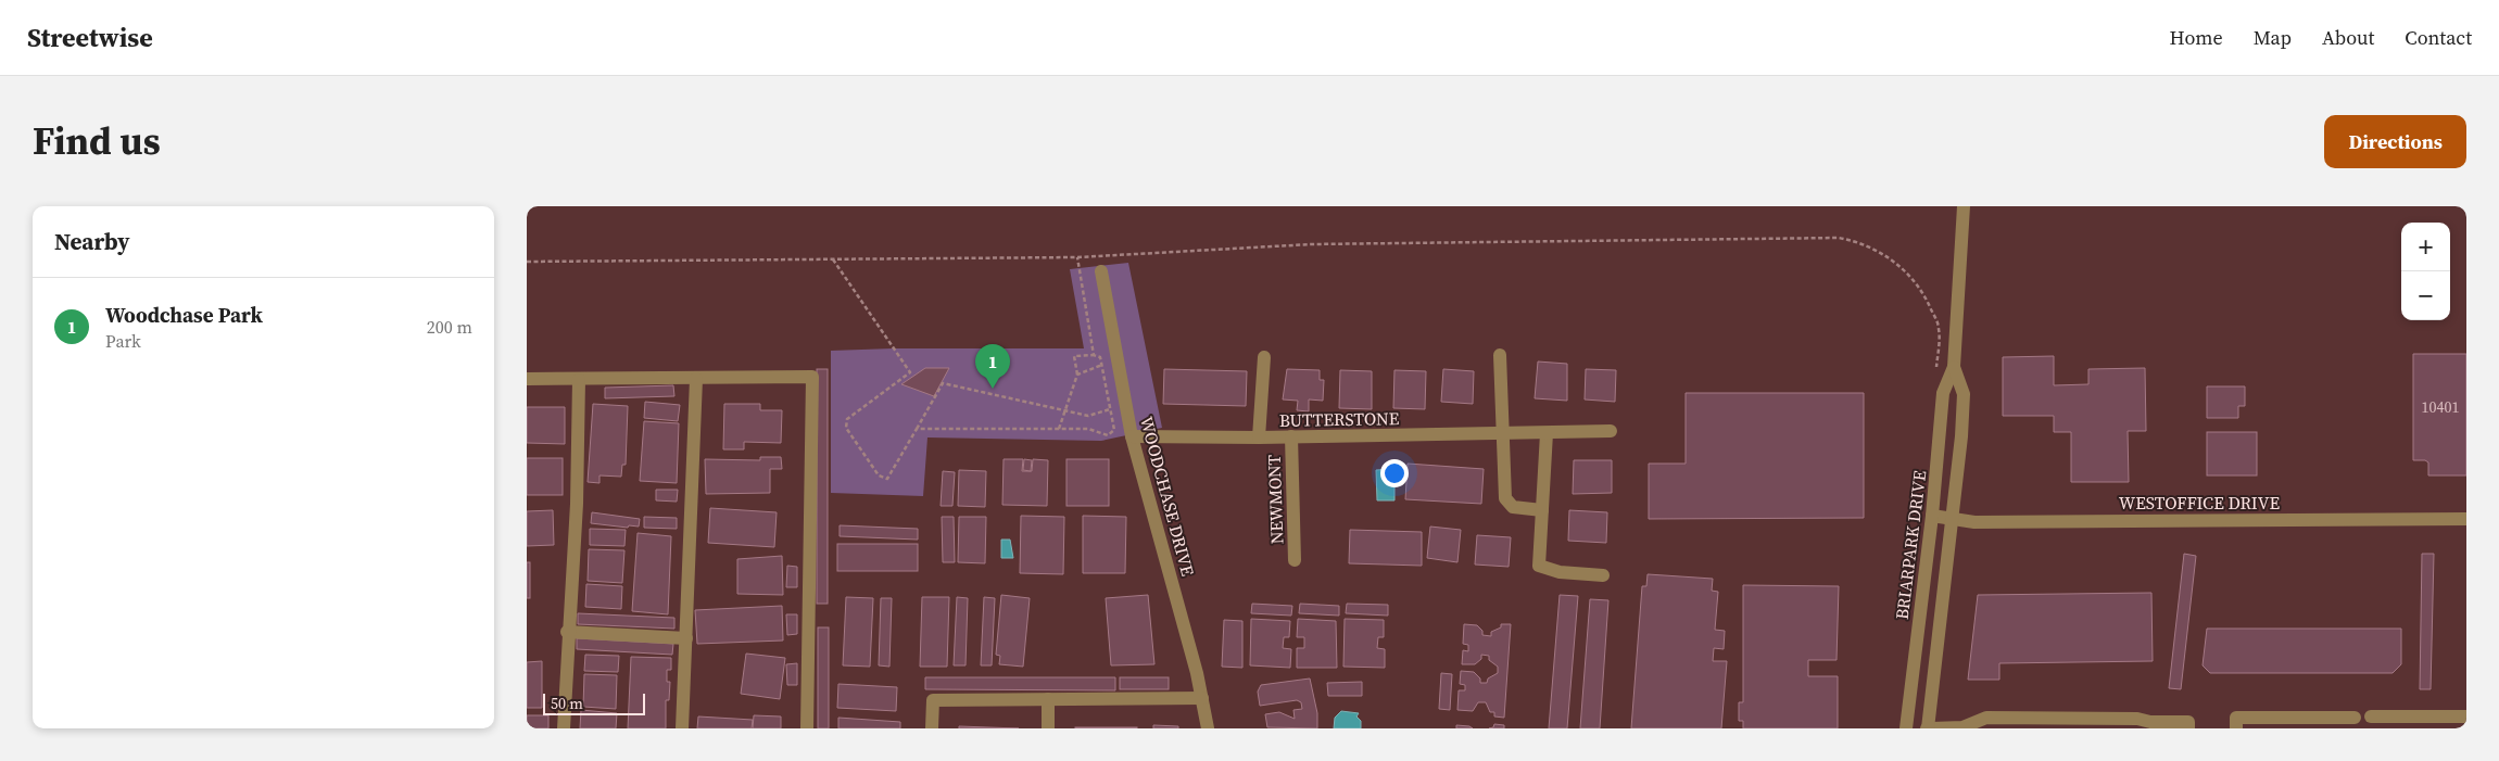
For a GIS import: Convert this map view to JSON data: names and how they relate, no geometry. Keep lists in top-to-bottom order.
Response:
{
  "streets": {
    "street": [
      "BUTTERSTONE",
      "WOODCHASE DRIVE",
      "NEWMONT",
      "WESTOFFICE DRIVE",
      "BRIARPARK DRIVE"
    ]
  },
  "crossings": [
    ["BUTTERSTONE", "WOODCHASE DRIVE"],
    ["BUTTERSTONE", "NEWMONT"],
    ["WESTOFFICE DRIVE", "BRIARPARK DRIVE"]
  ],
  "house_numbers": ["10401"],
  "scale_bar": "50 m",
  "page": {
    "header": "Streetwise",
    "nav": [
      "Home",
      "Map",
      "About",
      "Contact"
    ],
    "title": "Find us",
    "buttons": "Directions",
    "heading": "Nearby",
    "map_buttons": ["+", "−"],
    "list": [
      {
        "mark": "1",
        "name": "Woodchase Park",
        "note": "Park",
        "value": "200 m"
      }
    ],
    "pins": "1",
    "scale": "50 m"
  }
}
